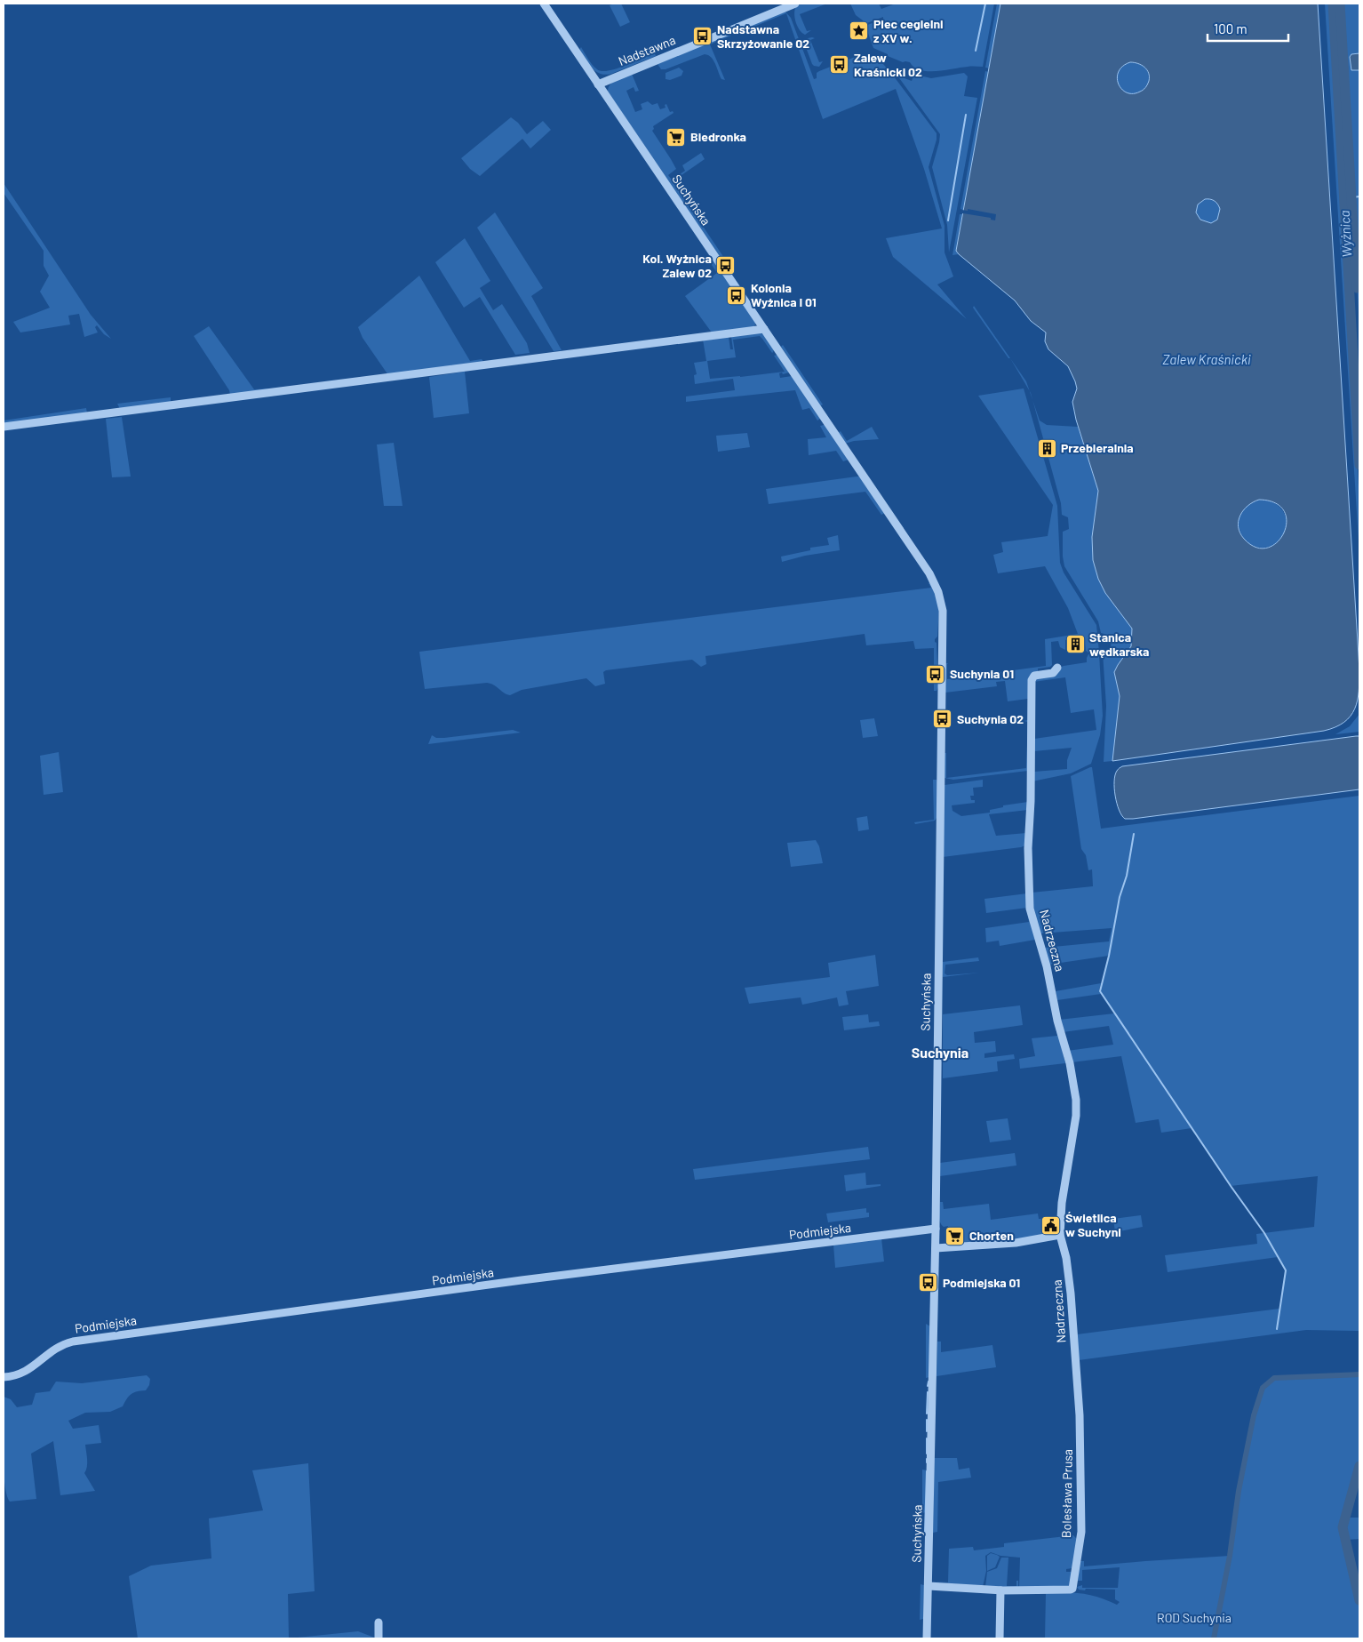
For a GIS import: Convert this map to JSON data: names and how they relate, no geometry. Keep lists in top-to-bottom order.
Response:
{
  "streets": {
    "street": [
      "Nadstawna",
      "Suchyńska",
      "Nadrzeczna",
      "Podmiejska",
      "Bolesława Prusa"
    ]
  },
  "crossings": [
    ["Nadstawna", "Suchyńska"],
    ["Suchyńska", "Podmiejska"],
    ["Suchyńska", "Bolesława Prusa"],
    ["Nadrzeczna", "Bolesława Prusa"]
  ],
  "districts": ["Suchynia"],
  "water": ["Wyżnica", "Zalew Kraśnicki"],
  "parks": ["ROD Suchynia"],
  "places": {
    "place": ["Piec cegielni z XV w."],
    "bus stop": [
      "Nadstawna Skrzyżowanie 02",
      "Zalew Kraśnicki 02",
      "Kol. Wyżnica Zalew 02",
      "Kolonia Wyżnica I 01",
      "Suchynia 01",
      "Suchynia 02",
      "Podmiejska 01"
    ],
    "supermarket": ["Biedronka", "Chorten"],
    "building": ["Przebieralnia", "Stanica wędkarska"],
    "public building": ["Świetlica w Suchyni"]
  },
  "scale_bar": "100 m"
}
